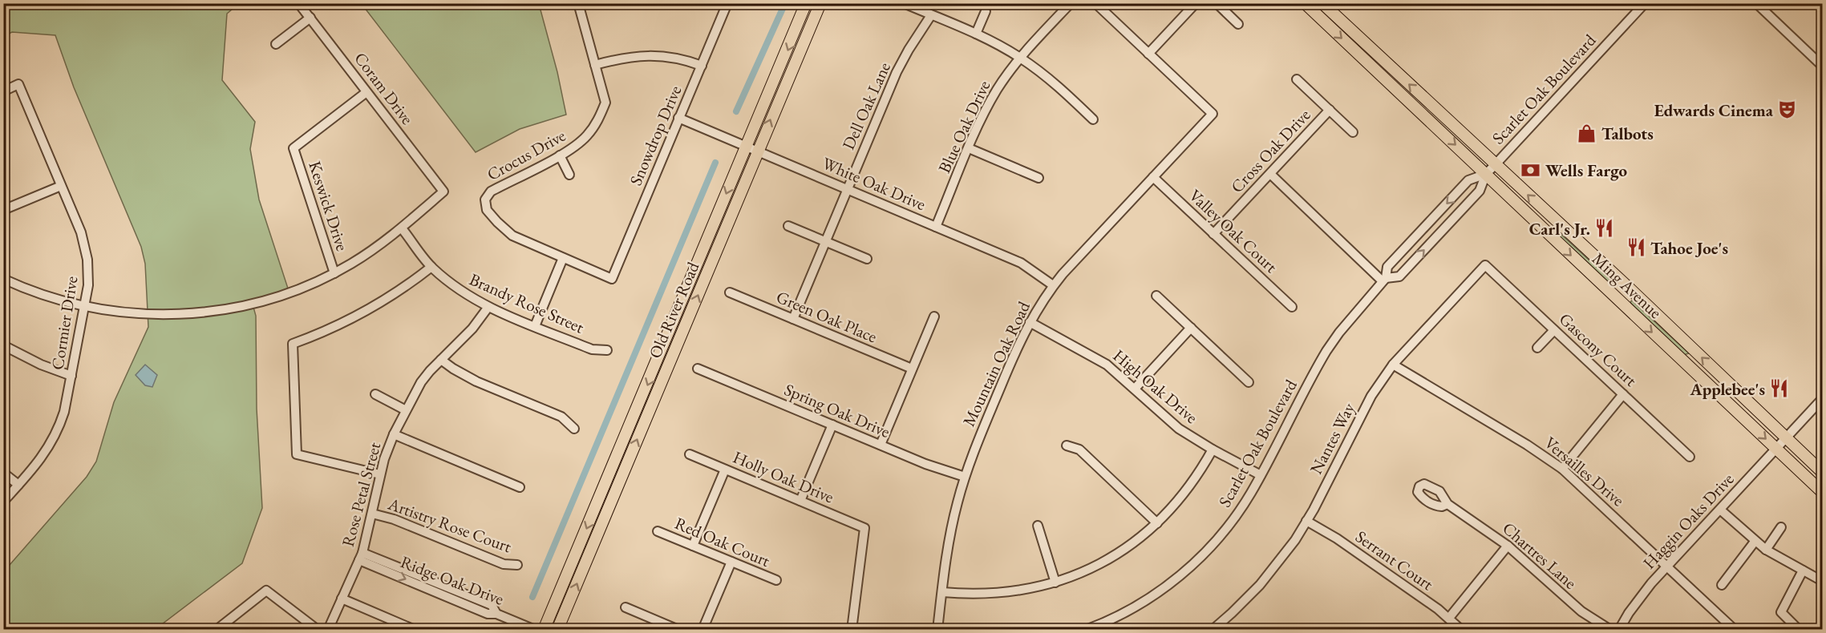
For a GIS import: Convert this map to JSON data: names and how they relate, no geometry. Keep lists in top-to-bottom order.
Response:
{
  "streets": {
    "main road": ["Ming Avenue", "Old River Road"],
    "street": [
      "Coram Drive",
      "Scarlet Oak Boulevard",
      "Dell Oak Lane",
      "Blue Oak Drive",
      "Snowdrop Drive",
      "Cross Oak Drive",
      "Crocus Drive",
      "White Oak Drive",
      "Keswick Drive",
      "Valley Oak Court",
      "Brandy Rose Street",
      "Green Oak Place",
      "Cormier Drive",
      "Gascony Court",
      "Mountain Oak Road",
      "High Oak Drive",
      "Spring Oak Drive",
      "Nantes Way",
      "Versailles Drive",
      "Holly Oak Drive",
      "Rose Petal Street",
      "Haggin Oaks Drive",
      "Artistry Rose Court",
      "Red Oak Court",
      "Chartres Lane",
      "Serrant Court",
      "Ridge Oak Drive"
    ]
  },
  "crossings": [
    ["Coram Drive", "Keswick Drive"],
    ["Coram Drive", "Brandy Rose Street"],
    ["Scarlet Oak Boulevard", "Ming Avenue"],
    ["Scarlet Oak Boulevard", "High Oak Drive"],
    ["Dell Oak Lane", "White Oak Drive"],
    ["Dell Oak Lane", "Green Oak Place"],
    ["Blue Oak Drive", "White Oak Drive"],
    ["Snowdrop Drive", "Crocus Drive"],
    ["Snowdrop Drive", "White Oak Drive"],
    ["Cross Oak Drive", "Valley Oak Court"],
    ["White Oak Drive", "Old River Road"],
    ["White Oak Drive", "Mountain Oak Road"],
    ["Valley Oak Court", "Mountain Oak Road"],
    ["Ming Avenue", "Haggin Oaks Drive"],
    ["Brandy Rose Street", "Rose Petal Street"],
    ["Gascony Court", "Nantes Way"],
    ["Mountain Oak Road", "High Oak Drive"],
    ["Mountain Oak Road", "Spring Oak Drive"],
    ["Nantes Way", "Versailles Drive"],
    ["Nantes Way", "Serrant Court"],
    ["Versailles Drive", "Haggin Oaks Drive"],
    ["Rose Petal Street", "Artistry Rose Court"],
    ["Rose Petal Street", "Ridge Oak Drive"]
  ],
  "places": {
    "theatre": ["Edwards Cinema"],
    "shop": ["Talbots"],
    "bank": ["Wells Fargo"],
    "restaurant": ["Carl's Jr.", "Tahoe Joe's", "Applebee's"]
  }
}
